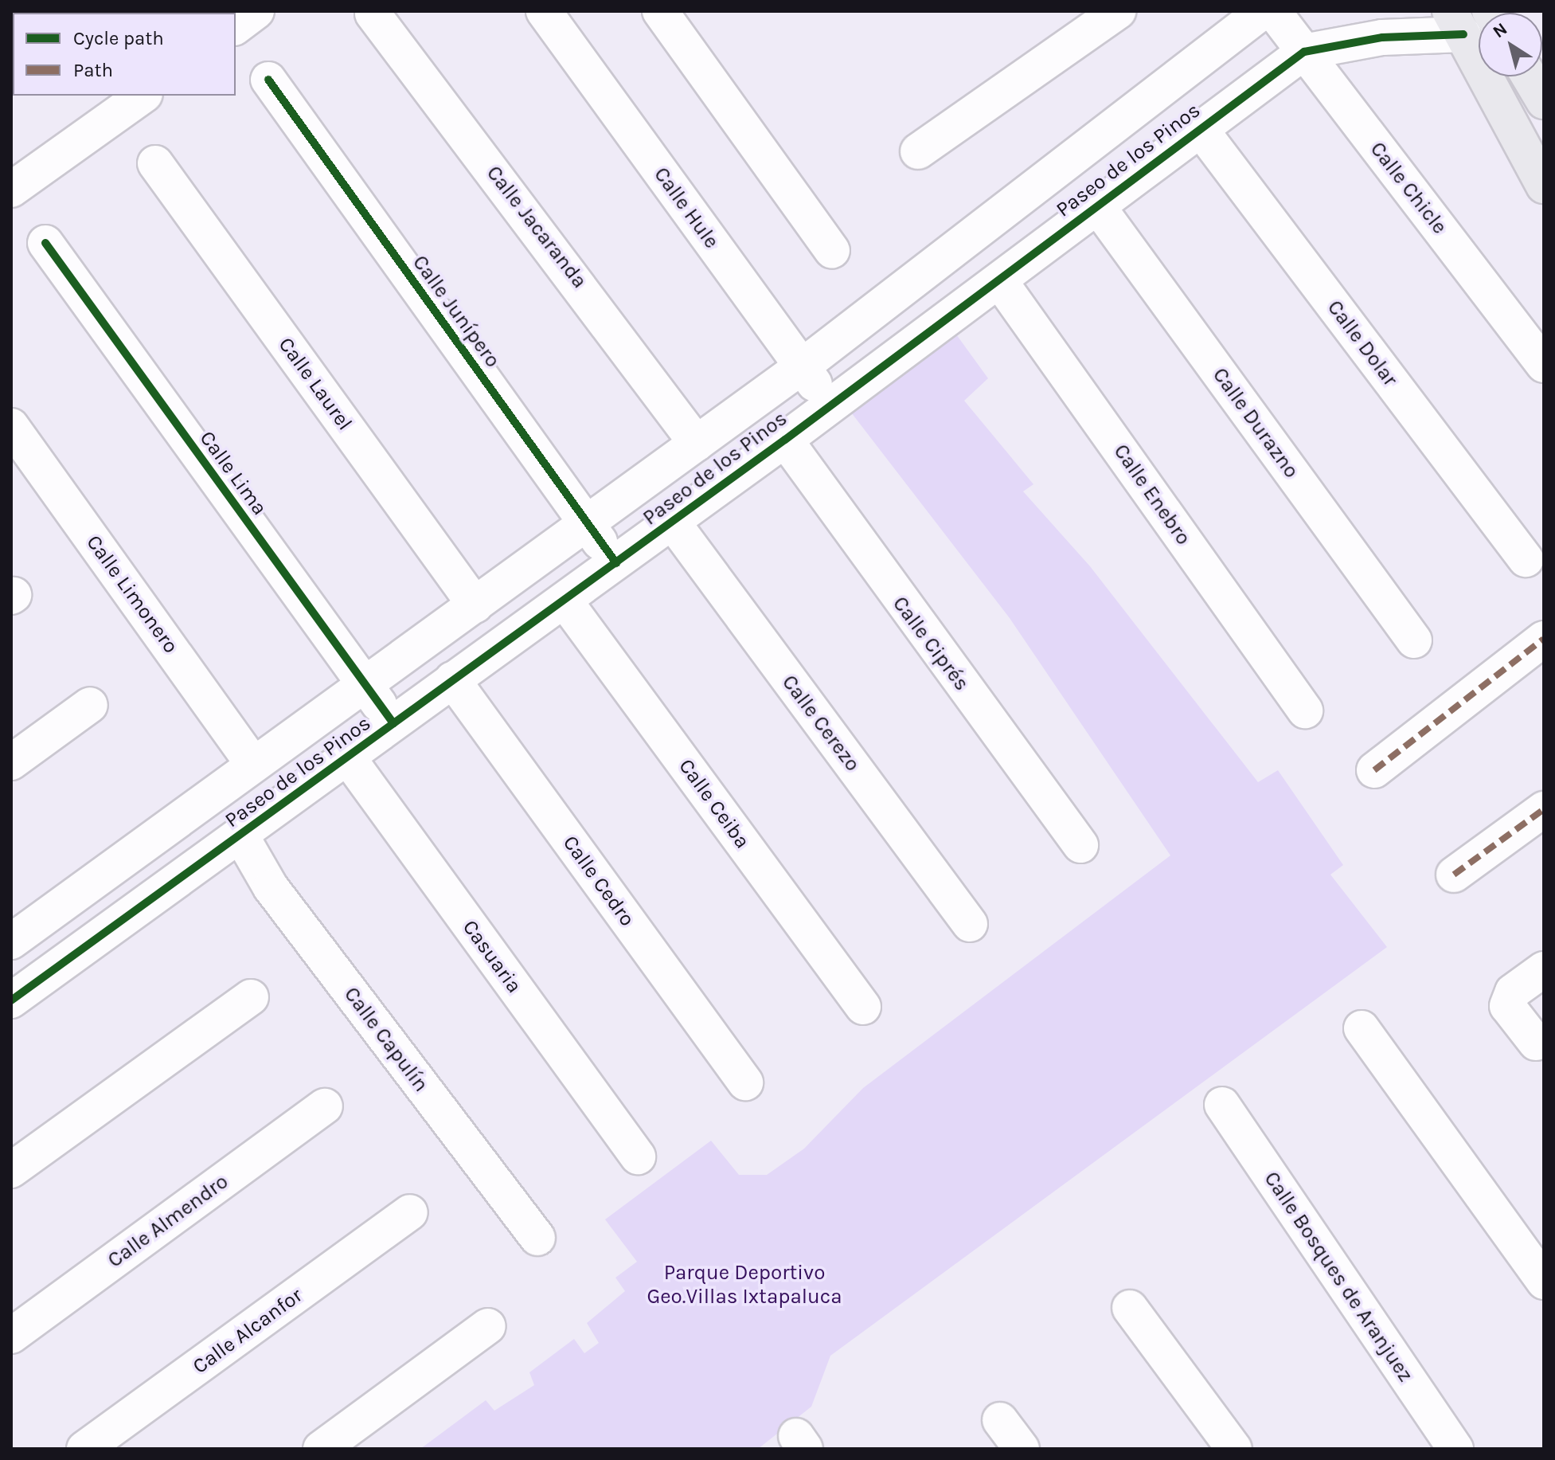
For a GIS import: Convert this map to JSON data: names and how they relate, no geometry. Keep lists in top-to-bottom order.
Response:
{
  "streets": {
    "street": [
      "Paseo de los Pinos",
      "Calle Chicle",
      "Calle Hule",
      "Calle Jacaranda",
      "Calle Junípero",
      "Calle Dolar",
      "Calle Laurel",
      "Calle Durazno",
      "Calle Lima",
      "Calle Enebro",
      "Calle Limonero",
      "Calle Ciprés",
      "Calle Cerezo",
      "Calle Ceiba",
      "Calle Cedro",
      "Casuaria",
      "Calle Capulín",
      "Calle Almendro",
      "Calle Bosques de Aranjuez",
      "Calle Alcanfor"
    ]
  },
  "crossings": [
    ["Paseo de los Pinos", "Calle Chicle"],
    ["Paseo de los Pinos", "Calle Hule"],
    ["Paseo de los Pinos", "Calle Jacaranda"],
    ["Paseo de los Pinos", "Calle Junípero"],
    ["Paseo de los Pinos", "Calle Dolar"],
    ["Paseo de los Pinos", "Calle Laurel"],
    ["Paseo de los Pinos", "Calle Durazno"],
    ["Paseo de los Pinos", "Calle Lima"],
    ["Paseo de los Pinos", "Calle Enebro"],
    ["Paseo de los Pinos", "Calle Limonero"],
    ["Paseo de los Pinos", "Calle Ciprés"],
    ["Paseo de los Pinos", "Calle Cerezo"],
    ["Paseo de los Pinos", "Calle Ceiba"],
    ["Paseo de los Pinos", "Calle Cedro"],
    ["Paseo de los Pinos", "Casuaria"],
    ["Paseo de los Pinos", "Calle Capulín"]
  ],
  "parks": ["Parque Deportivo Geo.Villas Ixtapaluca"],
  "legend": ["Cycle path", "Path"],
  "north": "top left"
}
